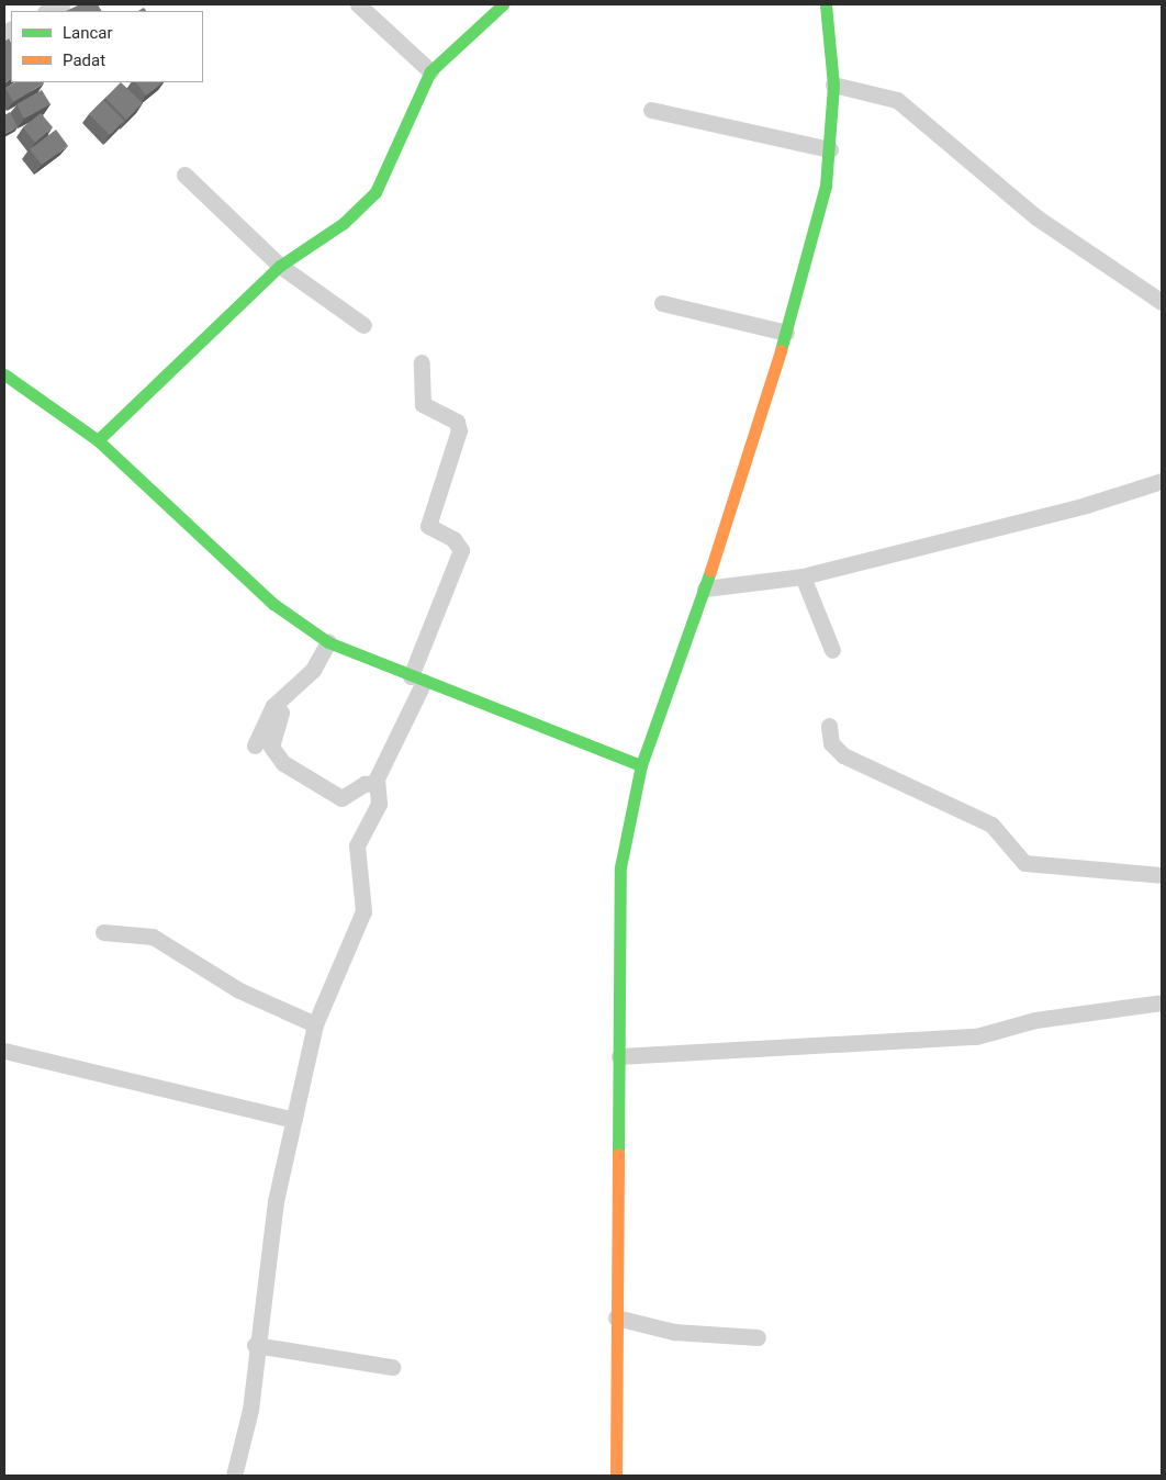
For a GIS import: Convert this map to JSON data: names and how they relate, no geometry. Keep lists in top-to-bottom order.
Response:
{
  "legend": ["Lancar", "Padat"]
}
